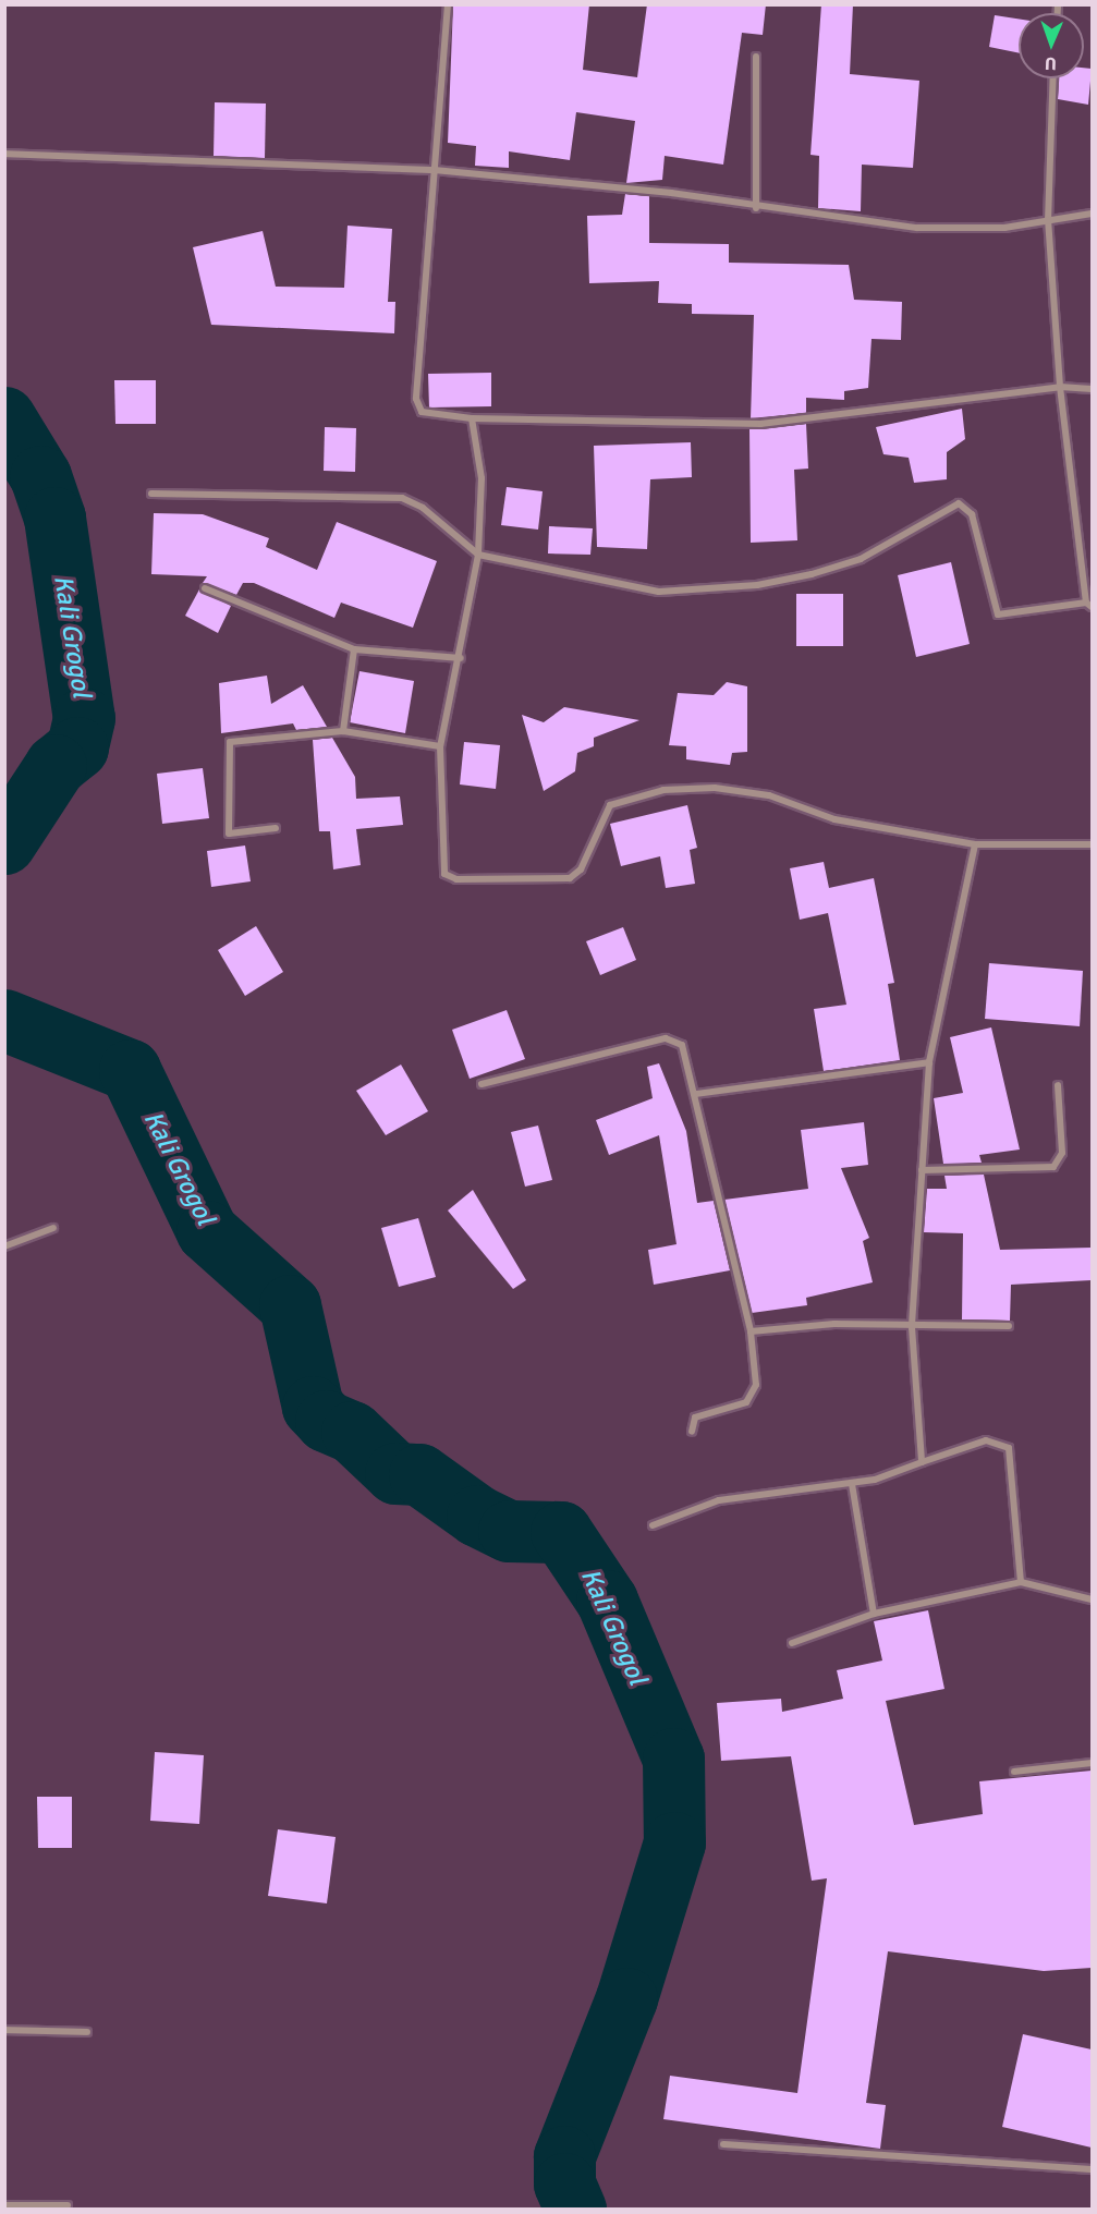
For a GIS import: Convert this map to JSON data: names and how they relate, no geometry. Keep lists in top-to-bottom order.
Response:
{
  "water": ["Kali Grogol"],
  "north": "bottom"
}
